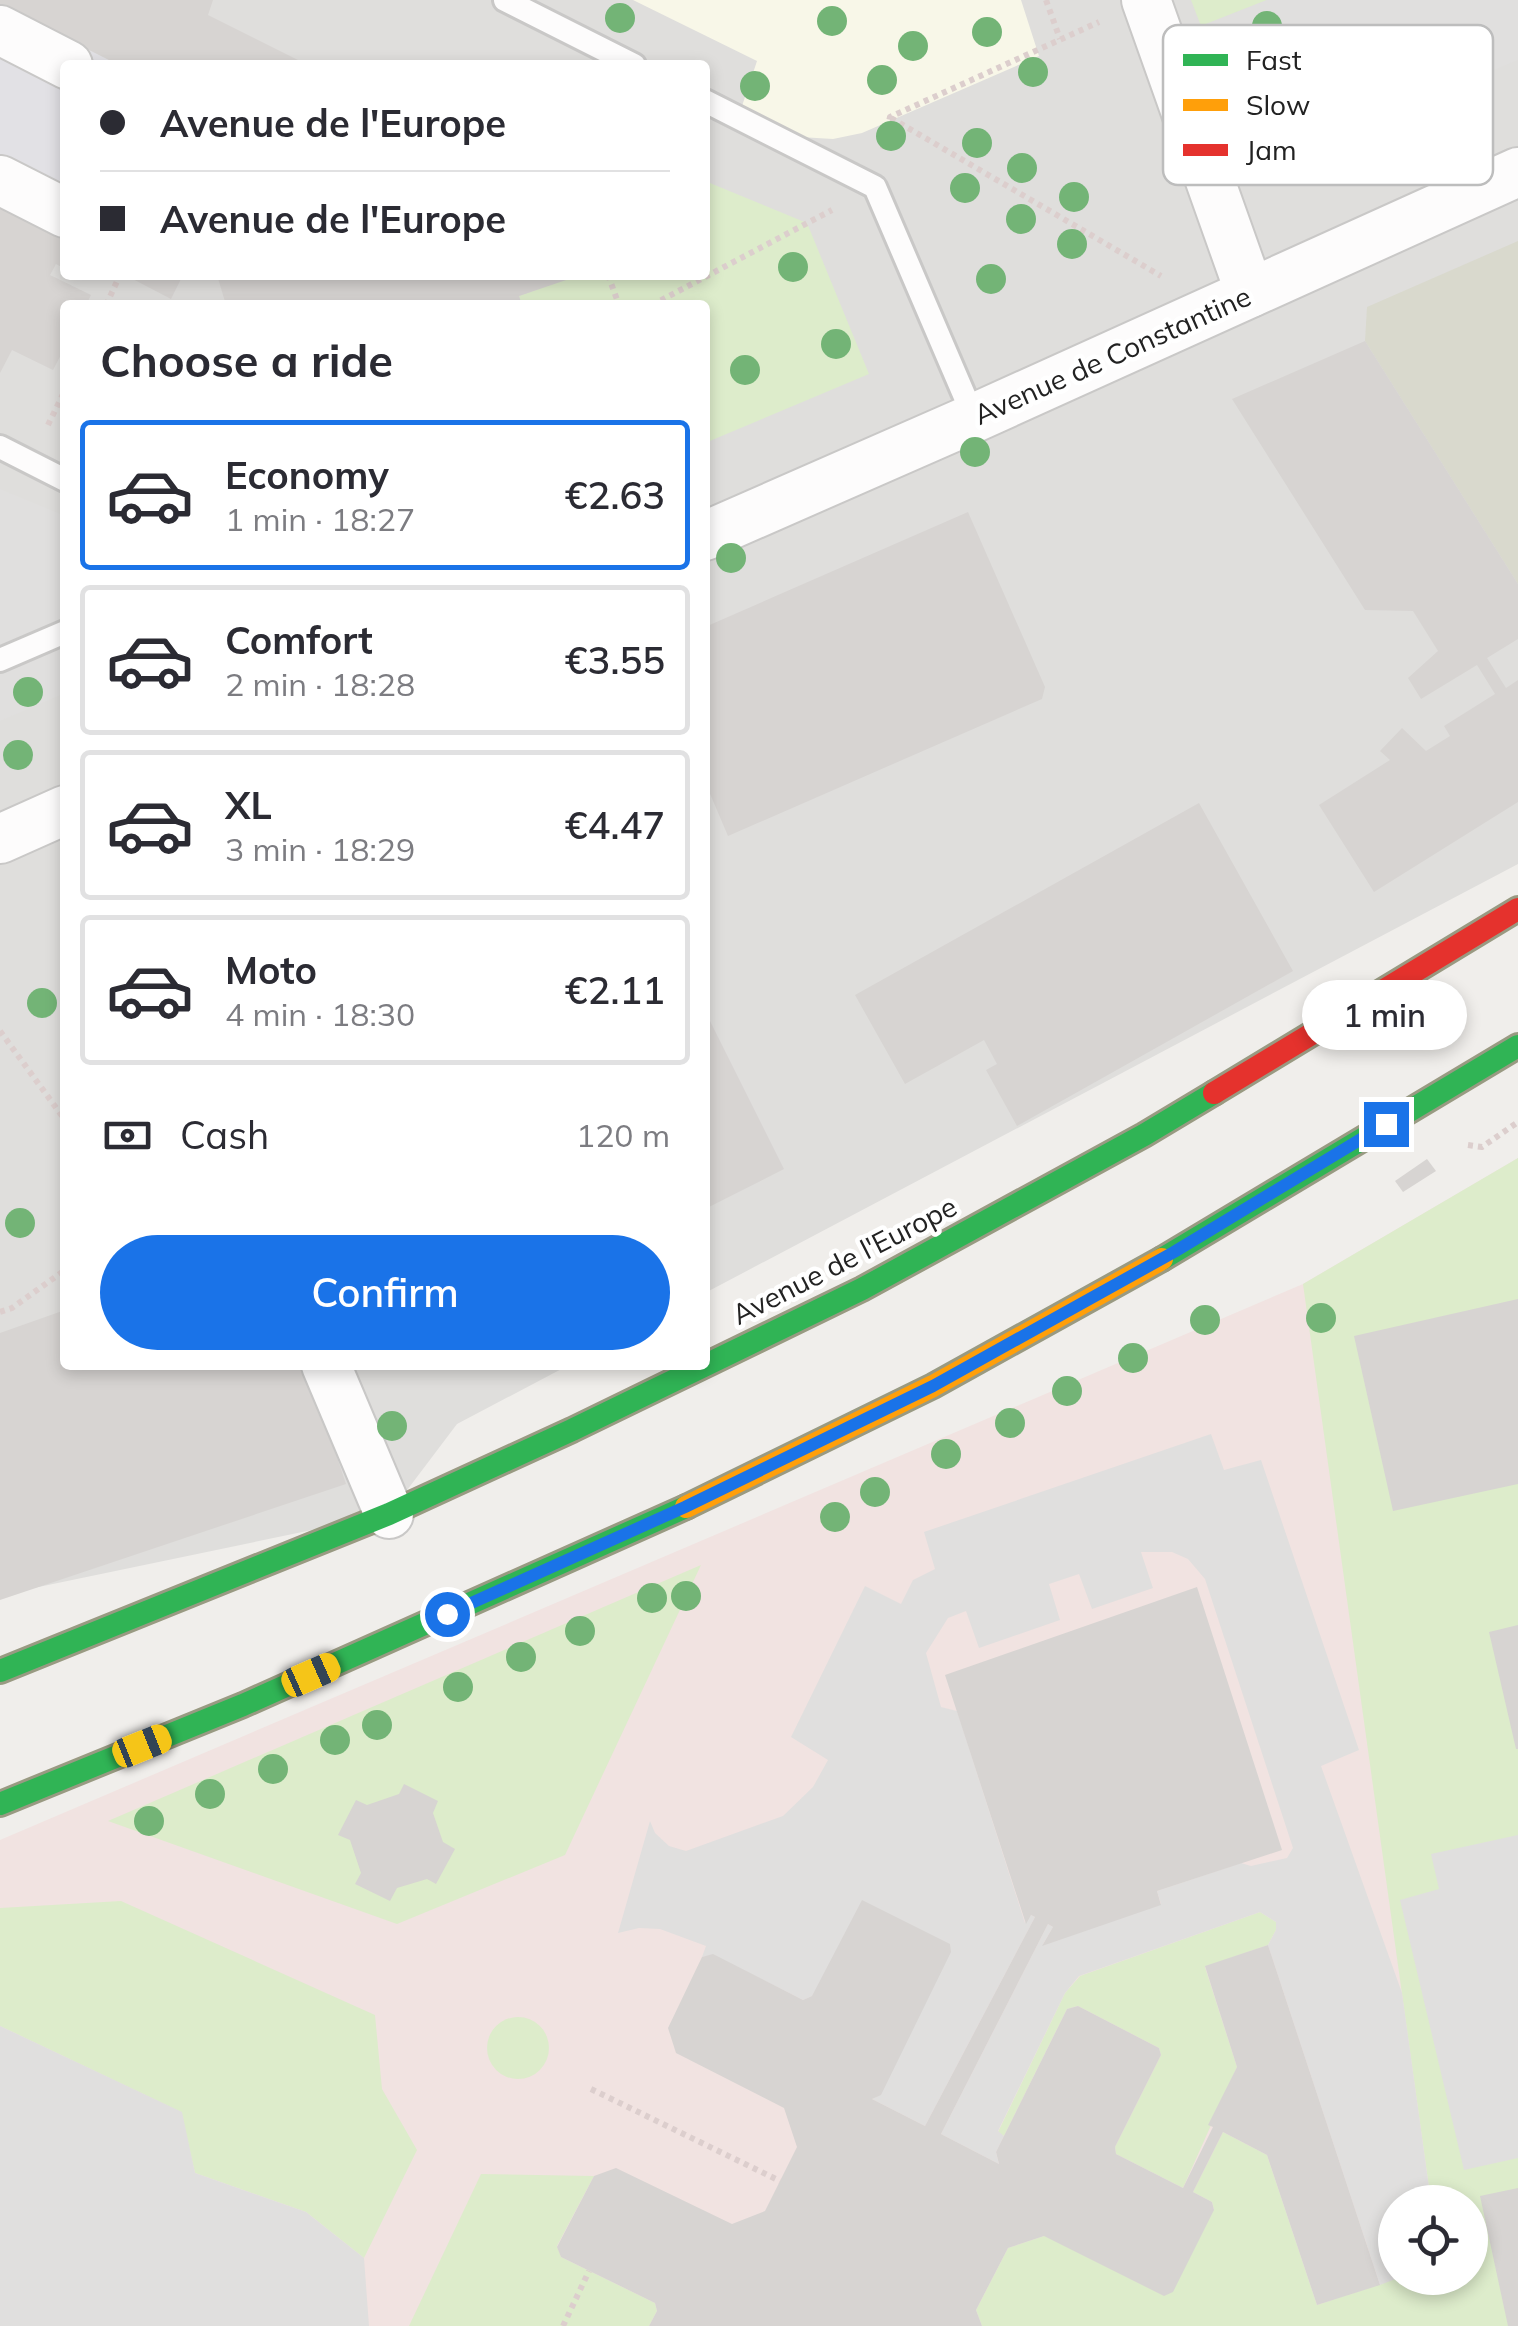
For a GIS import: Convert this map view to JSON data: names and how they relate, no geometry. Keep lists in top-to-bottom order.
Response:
{
  "streets": {
    "main road": ["Avenue de l'Europe"],
    "street": ["Avenue de Constantine"]
  },
  "legend": ["Fast", "Slow", "Jam"],
  "page": {
    "banner": ["Avenue de l'Europe", "Avenue de l'Europe"],
    "heading": "Choose a ride",
    "list": [
      {
        "name": "Economy",
        "note": "1 min · 18:27",
        "value": "€2.63"
      },
      {
        "name": "Comfort",
        "note": "2 min · 18:28",
        "value": "€3.55"
      },
      {
        "name": "XL",
        "note": "3 min · 18:29",
        "value": "€4.47"
      },
      {
        "name": "Moto",
        "note": "4 min · 18:30",
        "value": "€2.11"
      }
    ],
    "bubble": "1 min",
    "pay": ["Cash", "120 m"],
    "buttons": "Confirm"
  }
}
